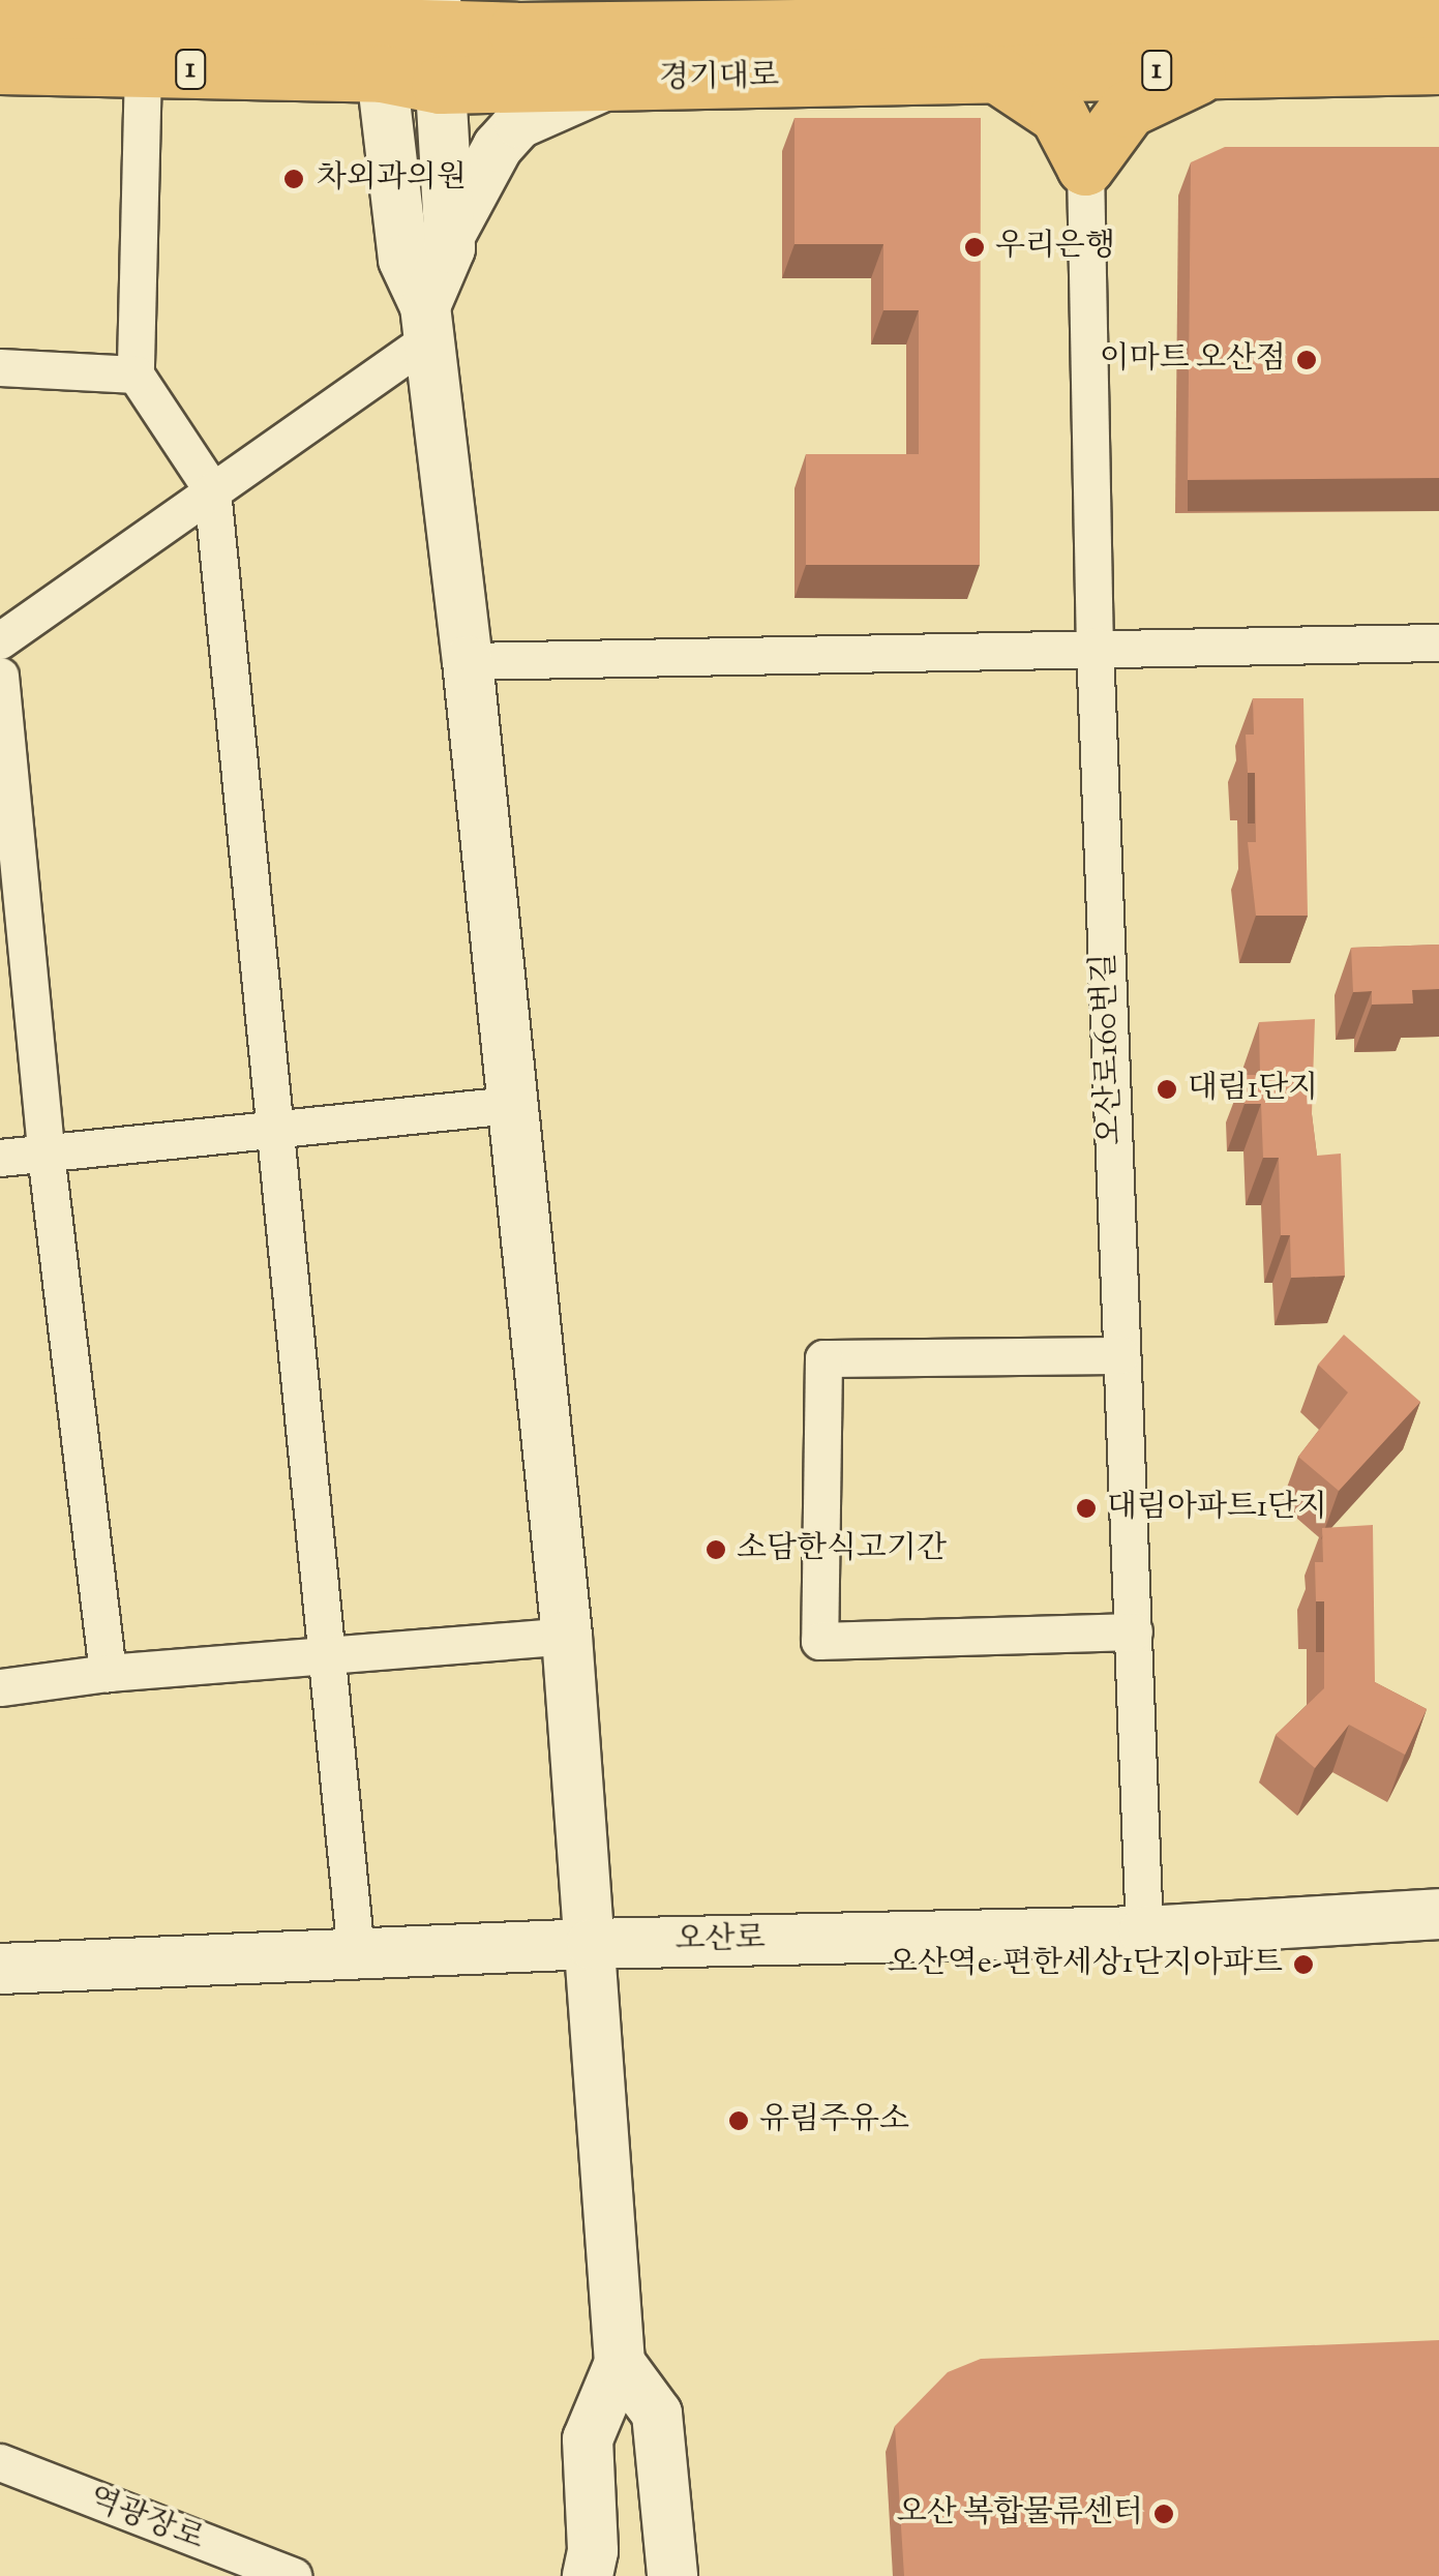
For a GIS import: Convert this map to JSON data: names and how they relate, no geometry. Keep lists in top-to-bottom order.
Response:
{
  "streets": {
    "main road": ["1", "경기대로"],
    "street": ["오산로160번길", "오산로", "역광장로"]
  },
  "crossings": [
    ["오산로160번길", "오산로"]
  ],
  "places": [
    "차외과의원",
    "우리은행",
    "이마트 오산점",
    "대림1단지",
    "대림아파트1단지",
    "소담한식고기간",
    "오산역e-편한세상1단지아파트",
    "유림주유소",
    "오산 복합물류센터"
  ]
}
